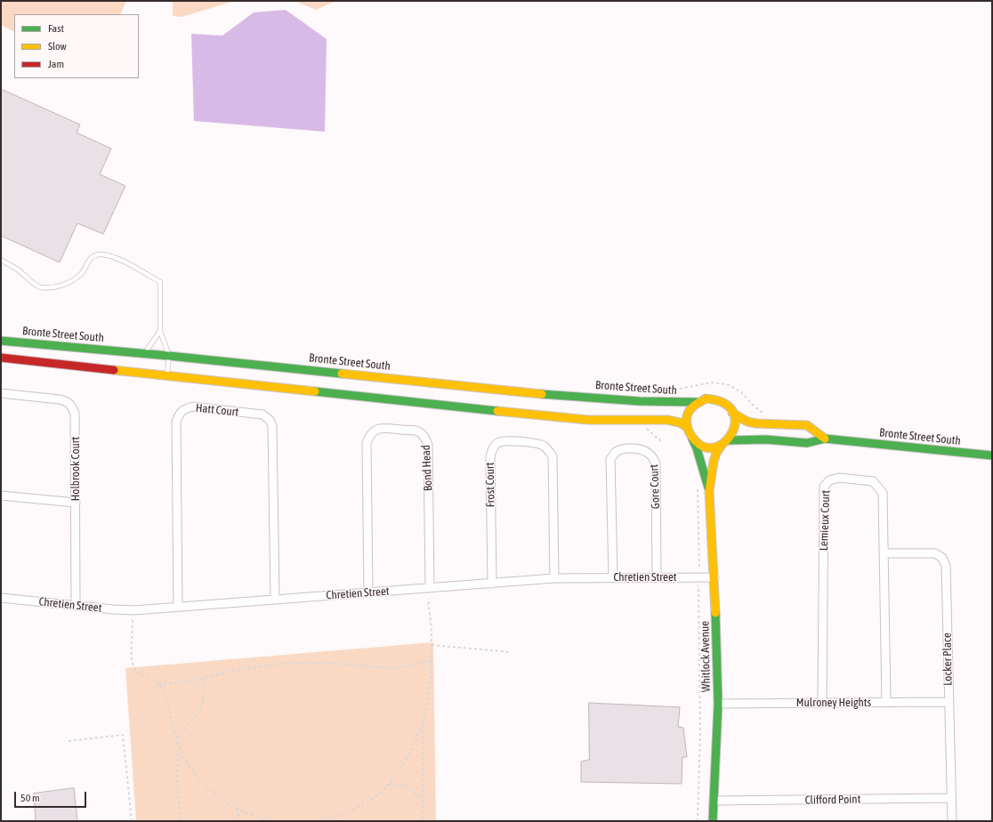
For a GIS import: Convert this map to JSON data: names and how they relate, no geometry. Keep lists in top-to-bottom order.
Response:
{
  "streets": {
    "main road": ["Bronte Street South", "Whitlock Avenue"],
    "street": [
      "Hatt Court",
      "Bond Head",
      "Holbrook Court",
      "Frost Court",
      "Gore Court",
      "Lemieux Court",
      "Chretien Street",
      "Locker Place",
      "Mulroney Heights",
      "Clifford Point"
    ]
  },
  "crossings": [
    ["Bronte Street South", "Whitlock Avenue"],
    ["Hatt Court", "Chretien Street"],
    ["Bond Head", "Chretien Street"],
    ["Holbrook Court", "Chretien Street"],
    ["Frost Court", "Chretien Street"],
    ["Gore Court", "Chretien Street"],
    ["Lemieux Court", "Locker Place"],
    ["Lemieux Court", "Mulroney Heights"],
    ["Chretien Street", "Whitlock Avenue"],
    ["Whitlock Avenue", "Mulroney Heights"],
    ["Whitlock Avenue", "Clifford Point"],
    ["Locker Place", "Mulroney Heights"],
    ["Locker Place", "Clifford Point"]
  ],
  "legend": ["Fast", "Slow", "Jam"],
  "scale_bar": "50 m"
}
